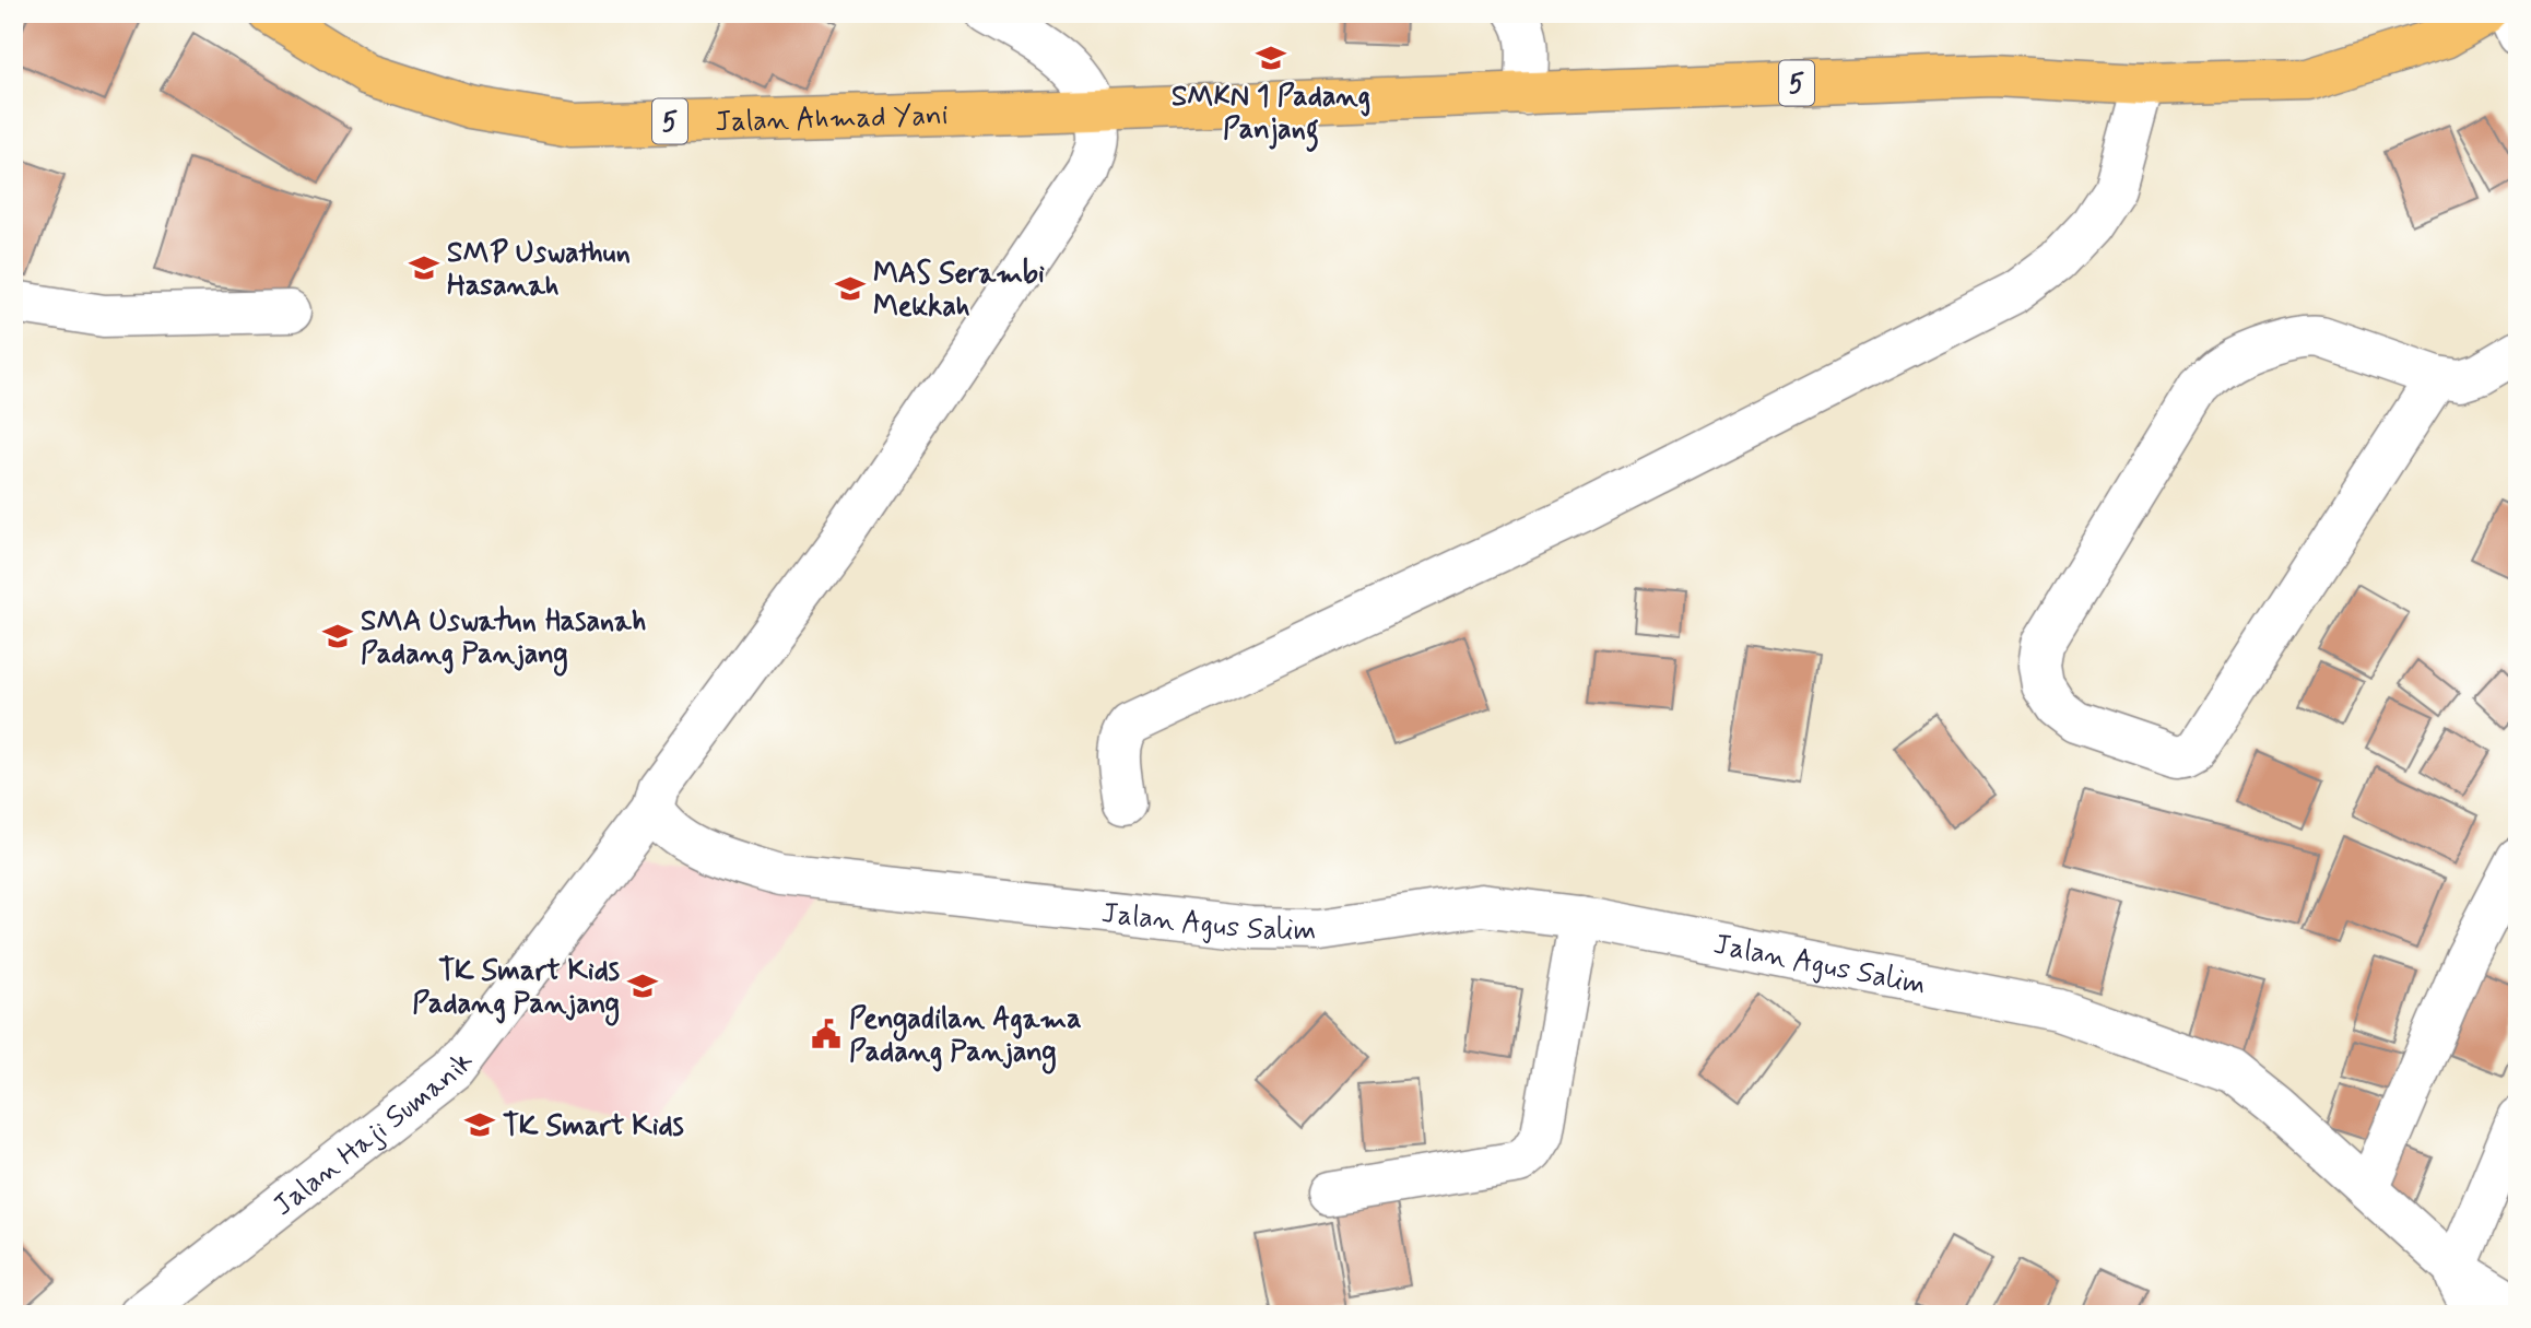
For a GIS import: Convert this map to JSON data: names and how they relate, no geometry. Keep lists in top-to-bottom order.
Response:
{
  "streets": {
    "highway": ["5", "Jalan Ahmad Yani"],
    "street": ["Jalan Agus Salim", "Jalan Haji Sumanik"]
  },
  "crossings": [
    ["5", "Jalan Ahmad Yani"],
    ["Jalan Agus Salim", "Jalan Haji Sumanik"]
  ],
  "places": {
    "school or university": [
      "SMKN 1 Padang Panjang",
      "SMP Uswathun Hasanah",
      "MAS Serambi Mekkah",
      "SMA Uswatun Hasanah Padang Panjang",
      "TK Smart Kids Padang Panjang",
      "TK Smart Kids"
    ],
    "public building": ["Pengadilan Agama Padang Panjang"]
  }
}
